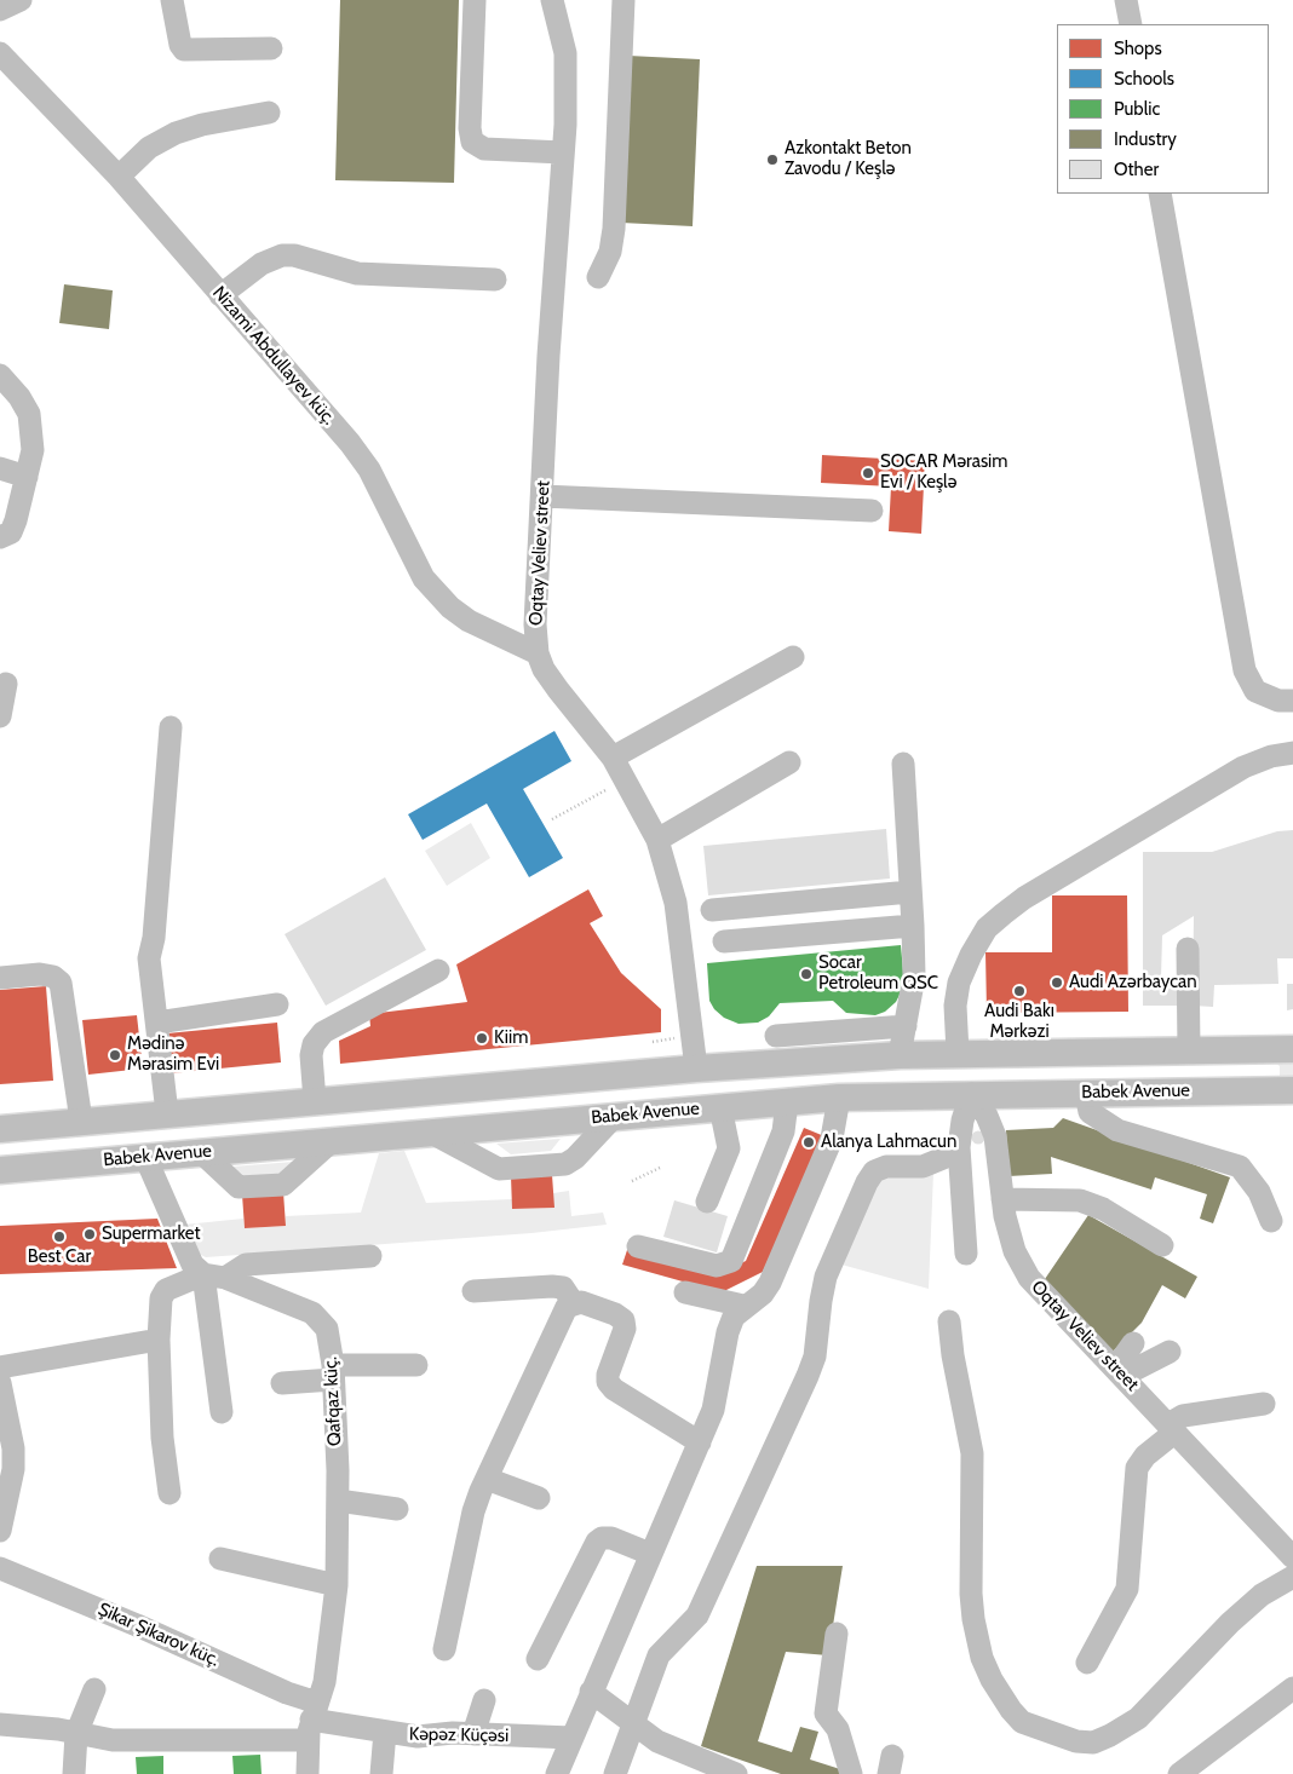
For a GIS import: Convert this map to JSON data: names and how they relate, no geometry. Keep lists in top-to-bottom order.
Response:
{
  "streets": {
    "main road": ["Babek Avenue"],
    "street": [
      "Nizami Abdullayev küç.",
      "Oqtay Veliev street",
      "Qafqaz küç.",
      "Şikar Şikarov küç.",
      "Kəpəz Küçəsi"
    ]
  },
  "crossings": [
    ["Nizami Abdullayev küç.", "Oqtay Veliev street"],
    ["Oqtay Veliev street", "Babek Avenue"],
    ["Qafqaz küç.", "Şikar Şikarov küç."],
    ["Qafqaz küç.", "Kəpəz Küçəsi"],
    ["Şikar Şikarov küç.", "Kəpəz Küçəsi"]
  ],
  "places": [
    "Azkontakt Beton Zavodu / Keşlə",
    "SOCAR Mərasim Evi / Keşlə",
    "Socar Petroleum QSC",
    "Audi Azərbaycan",
    "Audi Bakı Mərkəzi",
    "Kiim",
    "Mədinə Mərasim Evi",
    "Alanya Lahmacun",
    "Supermarket",
    "Best Car"
  ],
  "legend": [
    "Shops",
    "Schools",
    "Public",
    "Industry",
    "Other"
  ]
}
